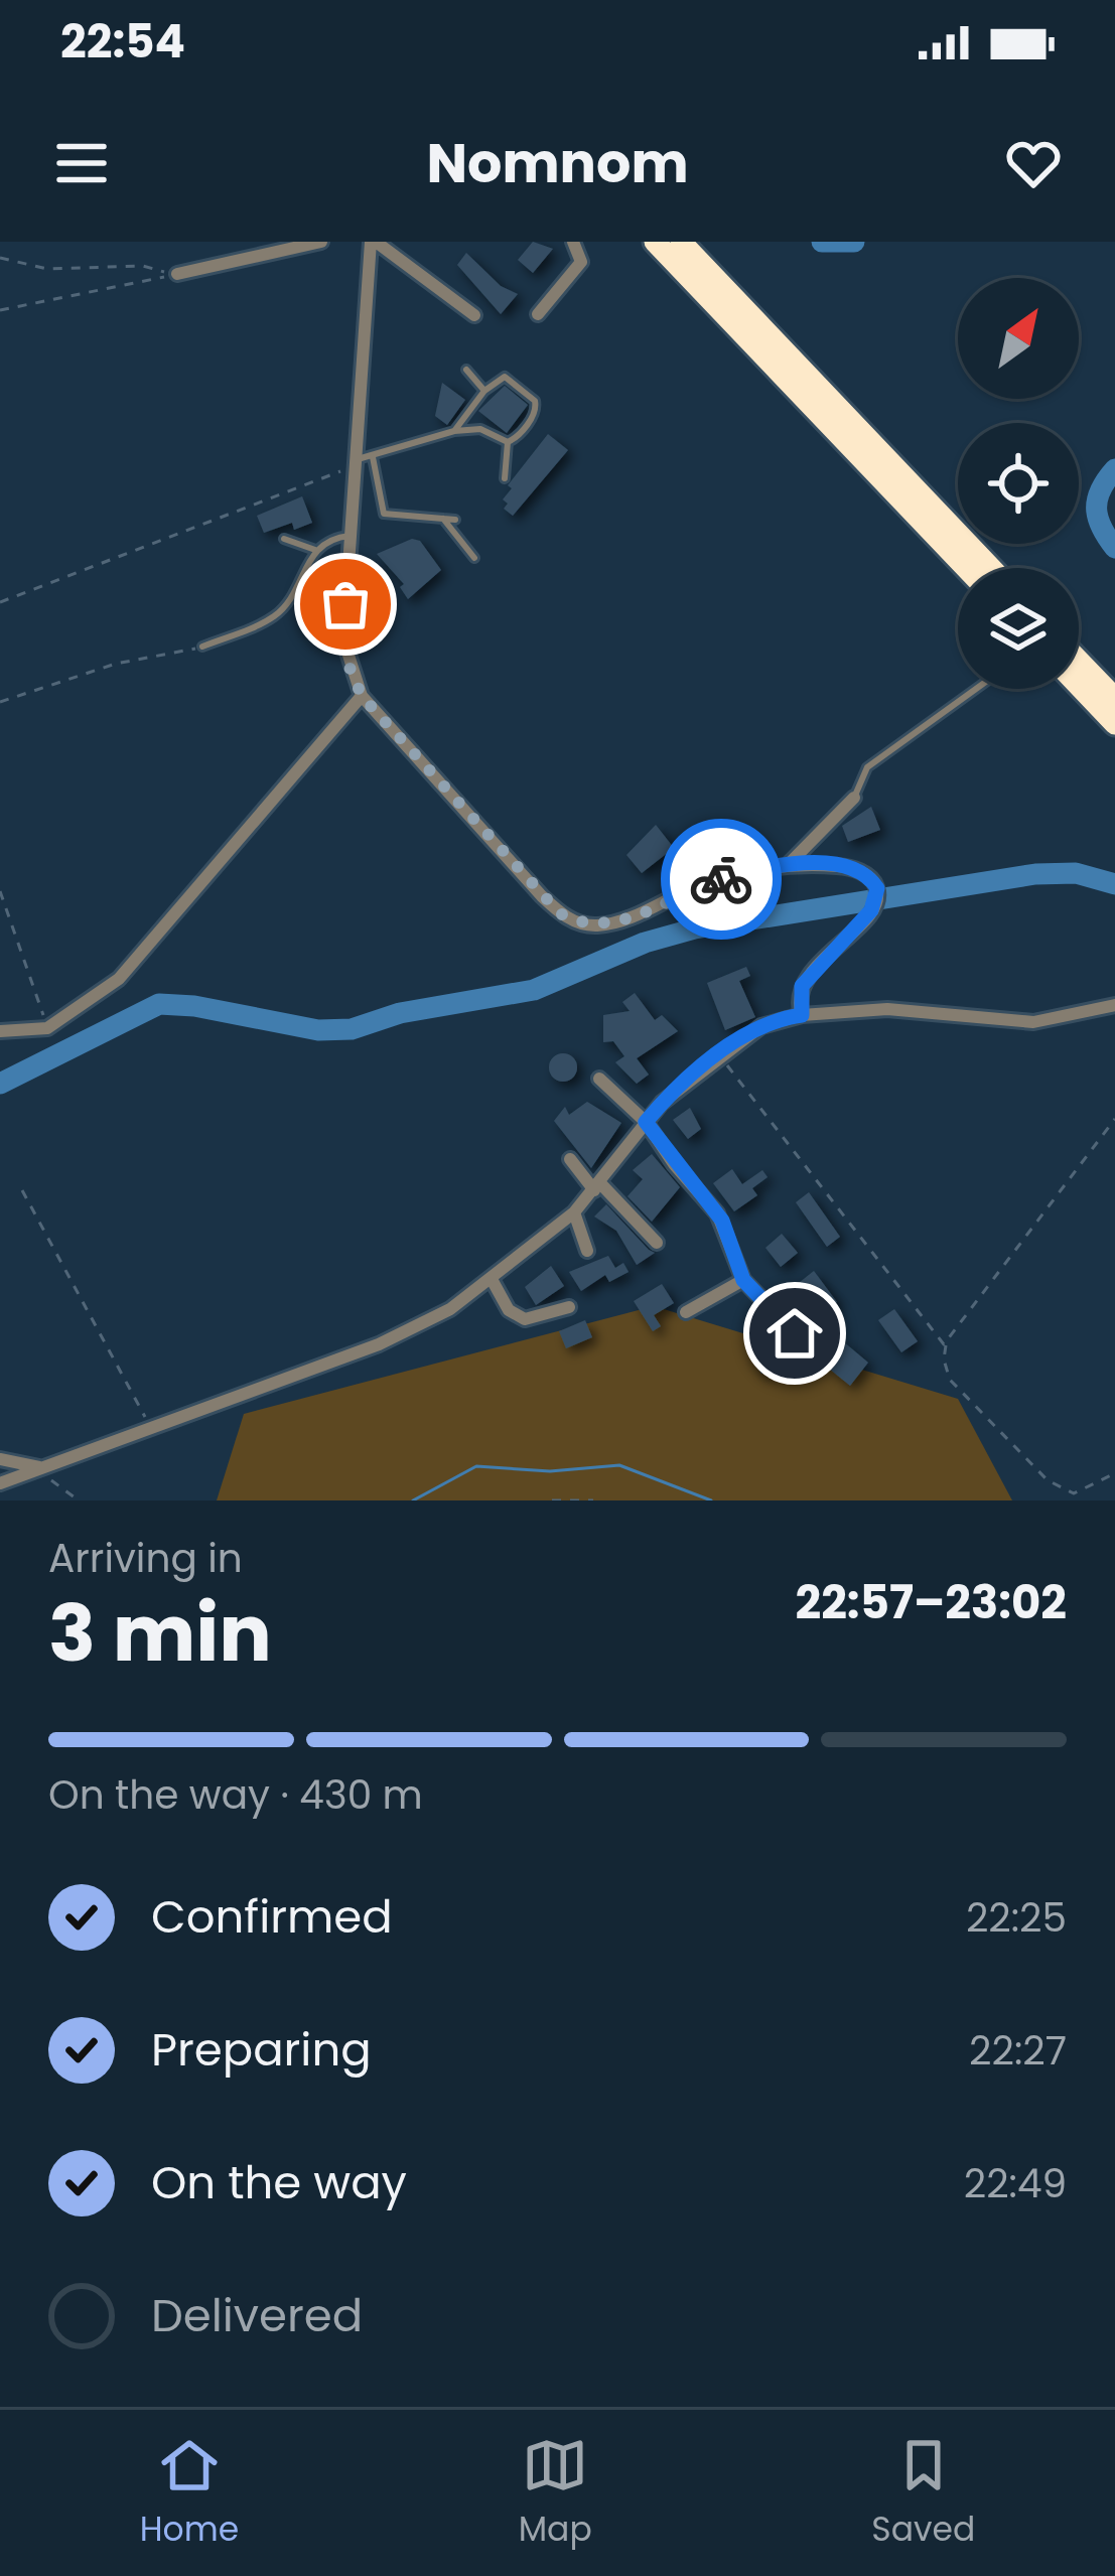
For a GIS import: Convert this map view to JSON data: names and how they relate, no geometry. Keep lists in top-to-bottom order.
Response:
{
  "north": "top right",
  "page": {
    "status": "22:54",
    "header": "Nomnom",
    "heading": ["3 min", "Arriving in", "22:57–23:02"],
    "bar": "On the way · 430 m",
    "list": [
      ["Confirmed", "22:25"],
      ["Preparing", "22:27"],
      ["On the way", "22:49"],
      "Delivered"
    ],
    "tabs": ["Home", "Map", "Saved"]
  }
}
